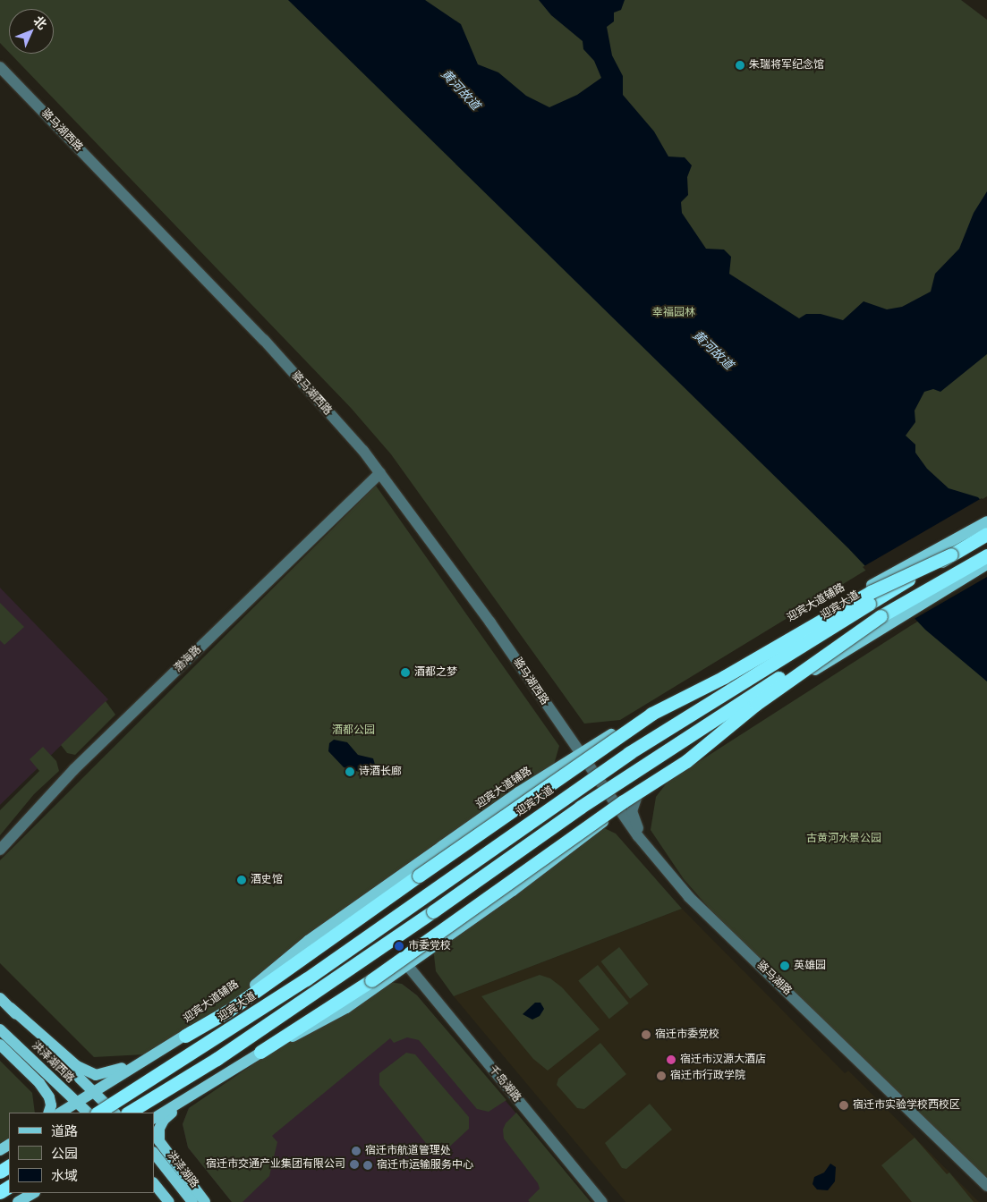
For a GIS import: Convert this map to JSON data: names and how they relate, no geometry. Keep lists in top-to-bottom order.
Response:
{
  "streets": {
    "highway": ["迎宾大道"],
    "main road": ["迎宾大道辅路", "洪泽湖西路", "洪泽湖路"],
    "street": [
      "骆马湖西路",
      "渤海路",
      "骆马湖路",
      "千岛湖路"
    ]
  },
  "crossings": [
    ["骆马湖西路", "迎宾大道辅路"],
    ["骆马湖西路", "渤海路"],
    ["骆马湖西路", "骆马湖路"],
    ["迎宾大道辅路", "骆马湖路"],
    ["迎宾大道辅路", "洪泽湖西路"]
  ],
  "water": ["黄河故道"],
  "parks": ["幸福园林", "酒都公园", "古黄河水景公园"],
  "places": [
    "朱瑞将军纪念馆",
    "酒都之梦",
    "诗酒长廊",
    "酒史馆",
    "市委党校",
    "英雄园",
    "宿迁市委党校",
    "宿迁市汉源大酒店",
    "宿迁市行政学院",
    "宿迁市实验学校西校区",
    "宿迁市航道管理处",
    "宿迁市交通产业集团有限公司",
    "宿迁市运输服务中心"
  ],
  "legend": ["道路", "公园", "水域"],
  "north": "top right"
}
